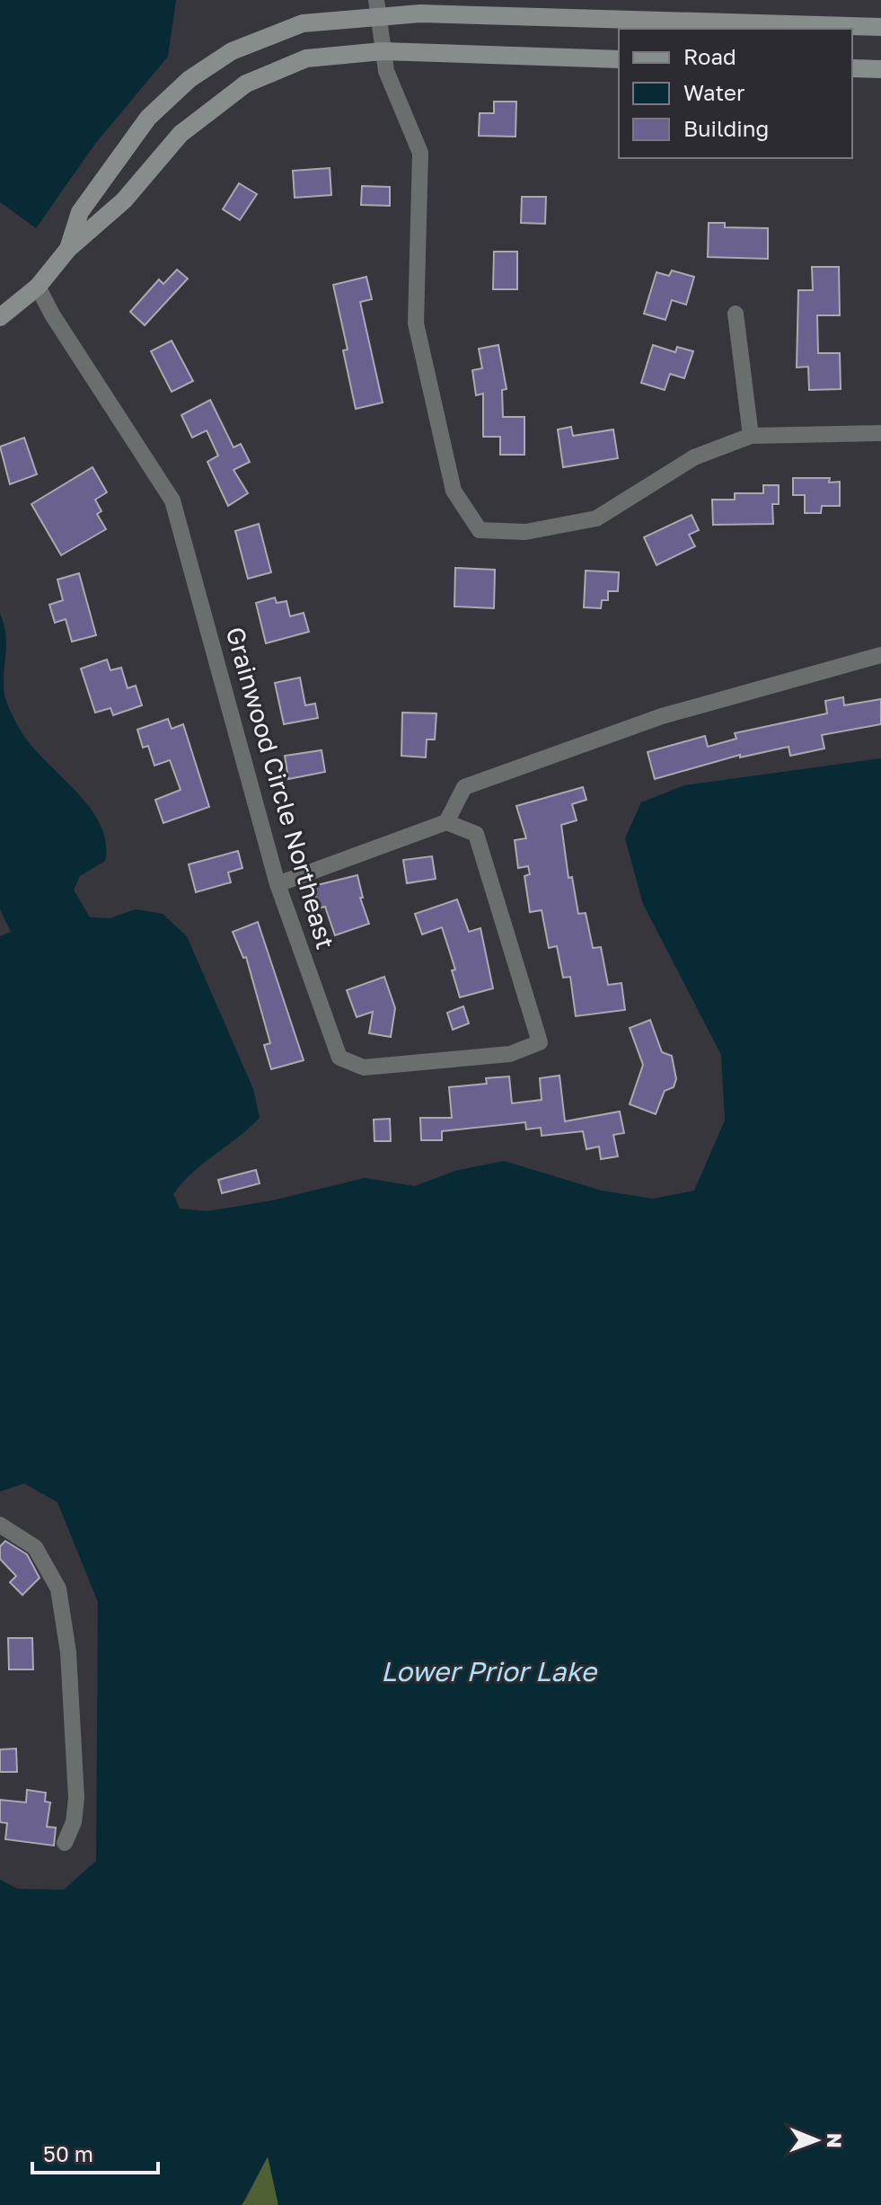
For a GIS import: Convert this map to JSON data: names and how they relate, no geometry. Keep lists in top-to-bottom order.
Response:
{
  "streets": {
    "street": ["Grainwood Circle Northeast"]
  },
  "water": ["Lower Prior Lake"],
  "legend": ["Road", "Water", "Building"],
  "scale_bar": "50 m",
  "north": "right"
}
